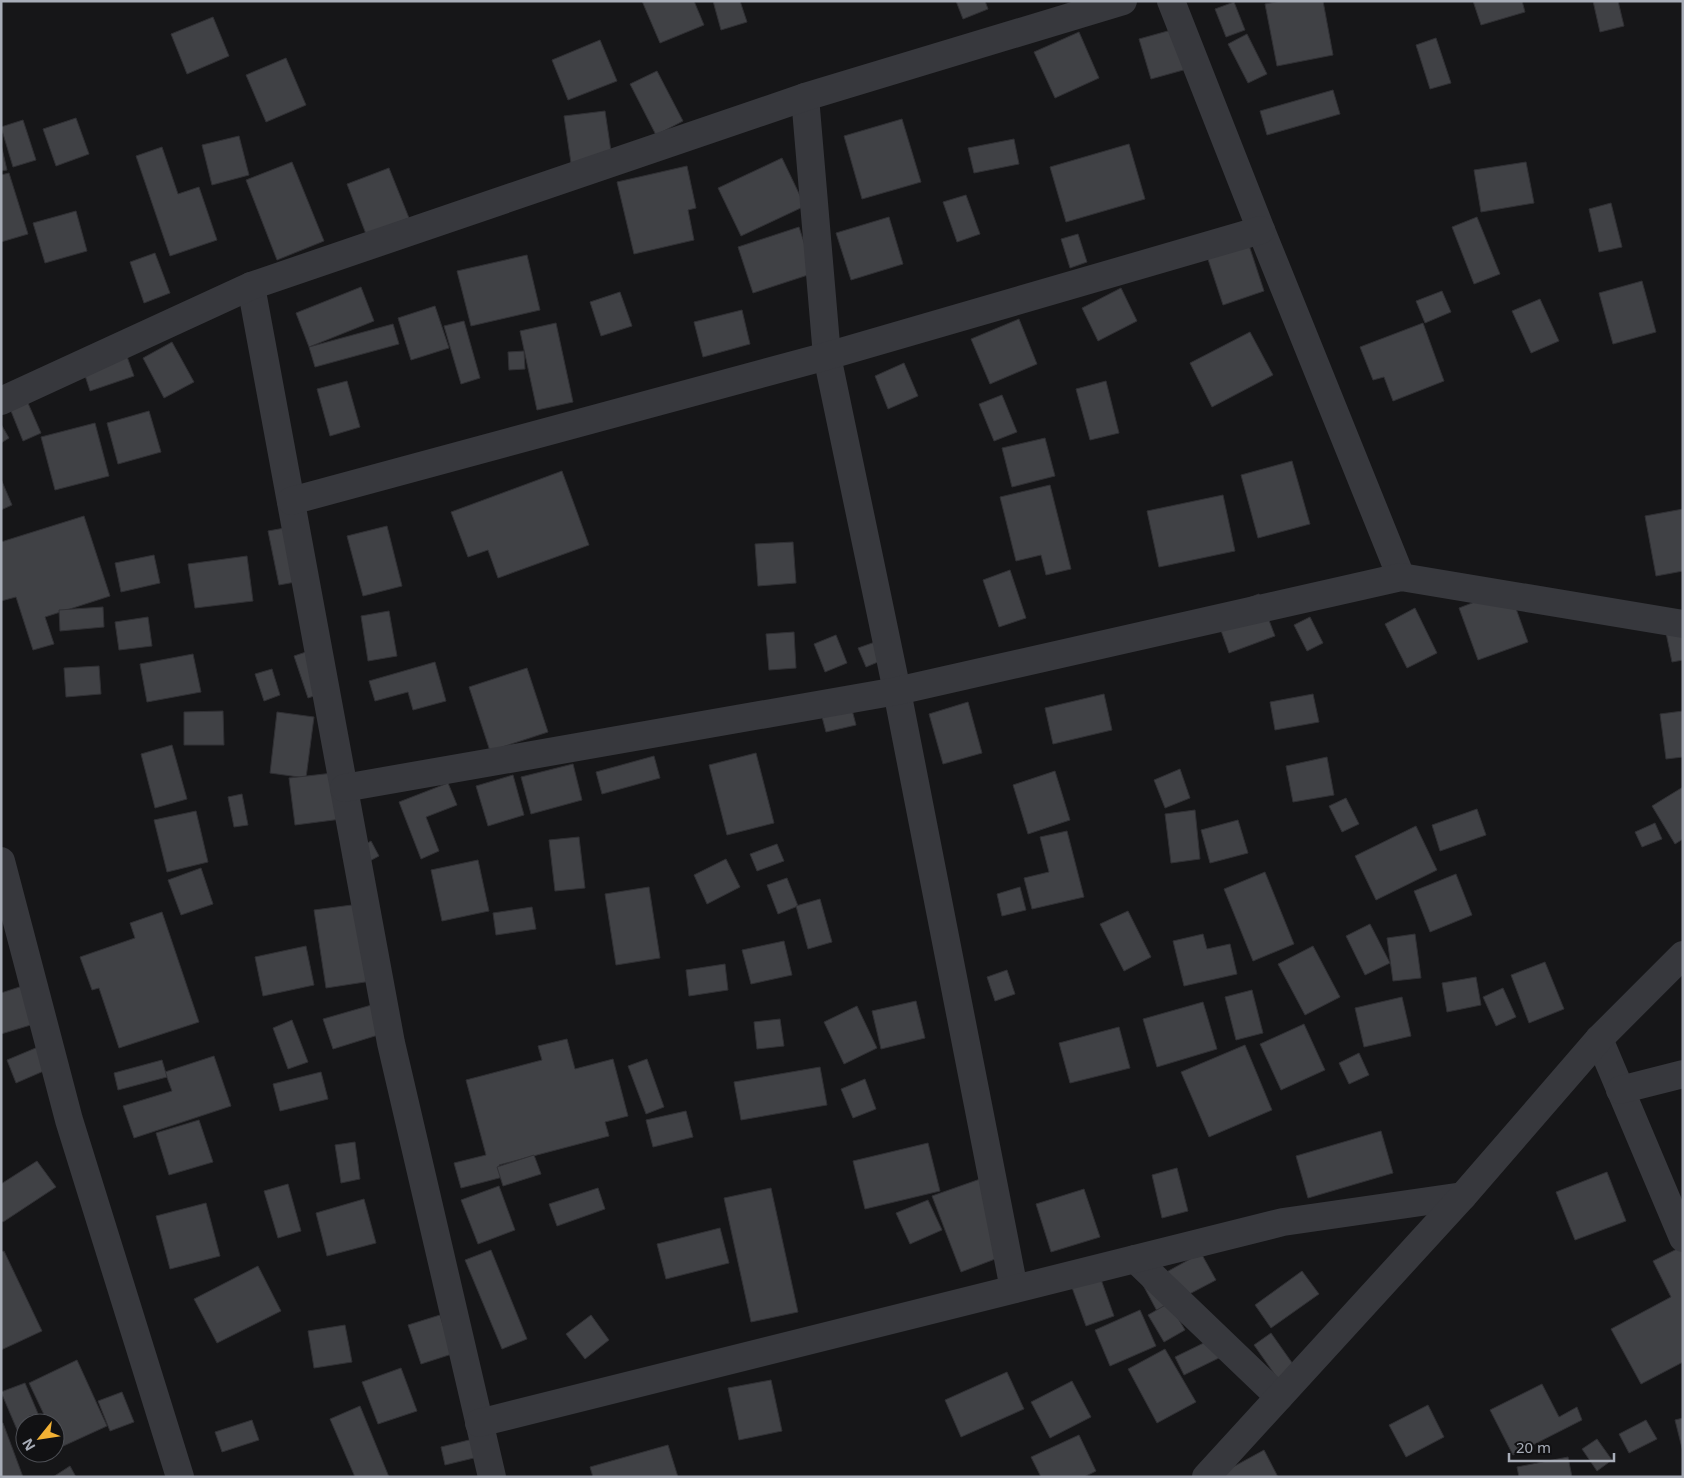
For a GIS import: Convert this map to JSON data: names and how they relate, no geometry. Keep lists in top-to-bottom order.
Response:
{
  "scale_bar": "20 m",
  "north": "bottom left"
}
